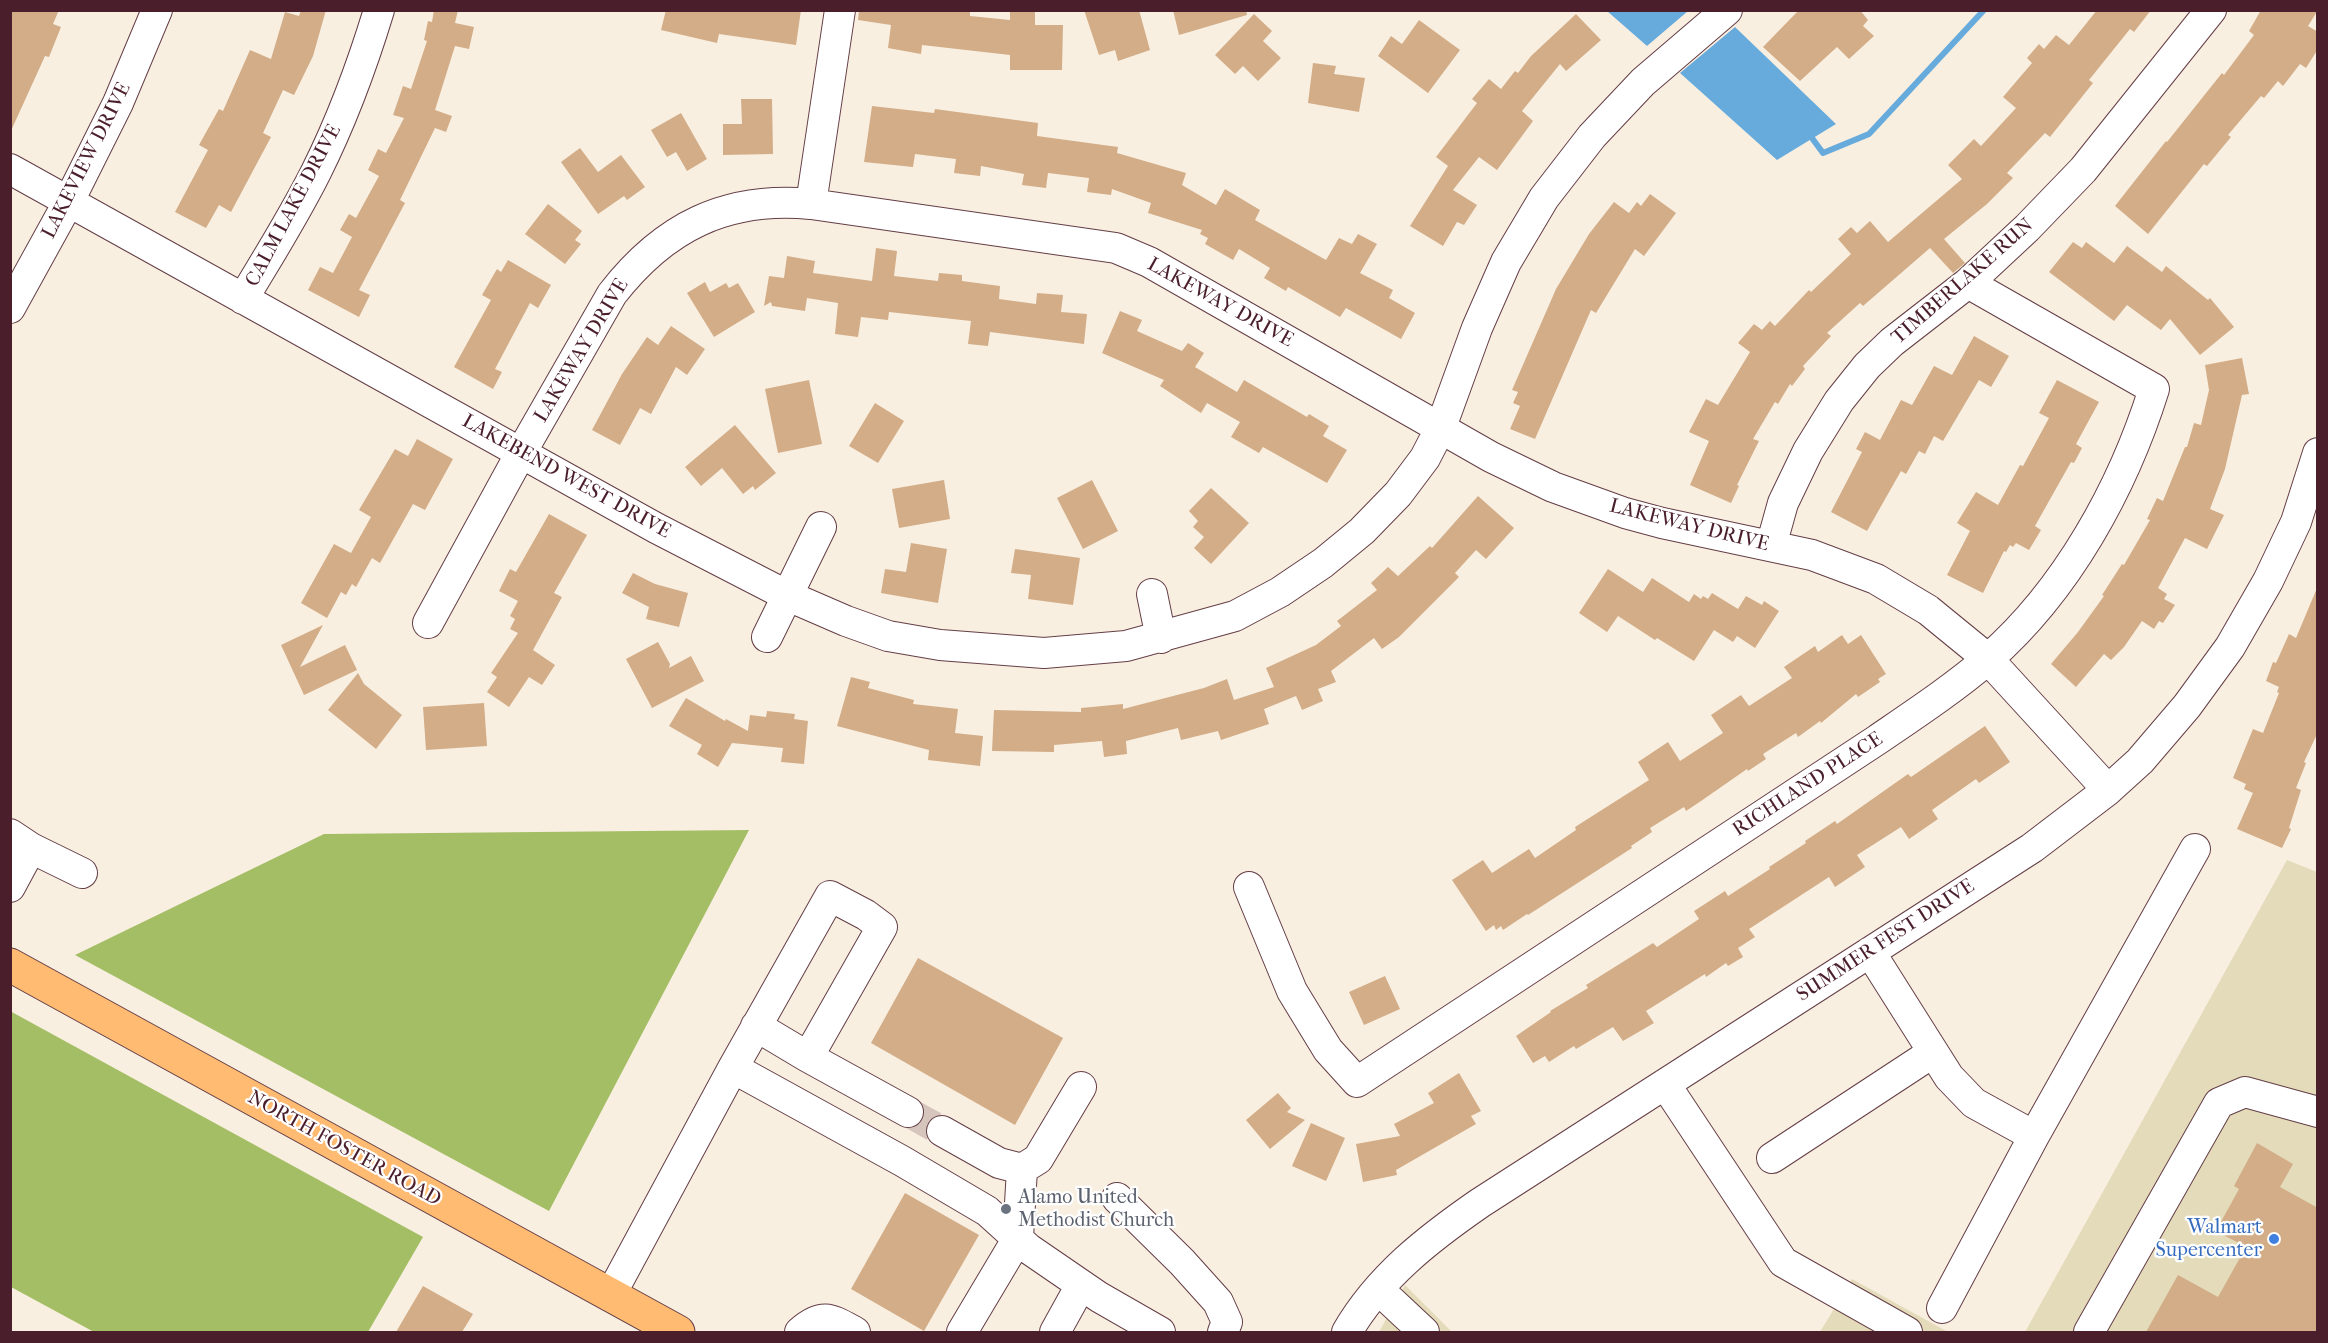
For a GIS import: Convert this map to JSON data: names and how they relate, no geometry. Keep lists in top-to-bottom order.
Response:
{
  "streets": {
    "main road": ["NORTH FOSTER ROAD"],
    "street": [
      "LAKEVIEW DRIVE",
      "CALM LAKE DRIVE",
      "TIMBERLAKE RUN",
      "LAKEWAY DRIVE",
      "LAKEBEND WEST DRIVE",
      "RICHLAND PLACE",
      "SUMMER FEST DRIVE"
    ]
  },
  "crossings": [
    ["LAKEVIEW DRIVE", "LAKEBEND WEST DRIVE"],
    ["CALM LAKE DRIVE", "LAKEBEND WEST DRIVE"],
    ["TIMBERLAKE RUN", "LAKEWAY DRIVE"],
    ["TIMBERLAKE RUN", "RICHLAND PLACE"],
    ["LAKEWAY DRIVE", "LAKEBEND WEST DRIVE"],
    ["LAKEWAY DRIVE", "RICHLAND PLACE"],
    ["LAKEWAY DRIVE", "SUMMER FEST DRIVE"]
  ],
  "places": ["Alamo United Methodist Church", "Walmart Supercenter"]
}
